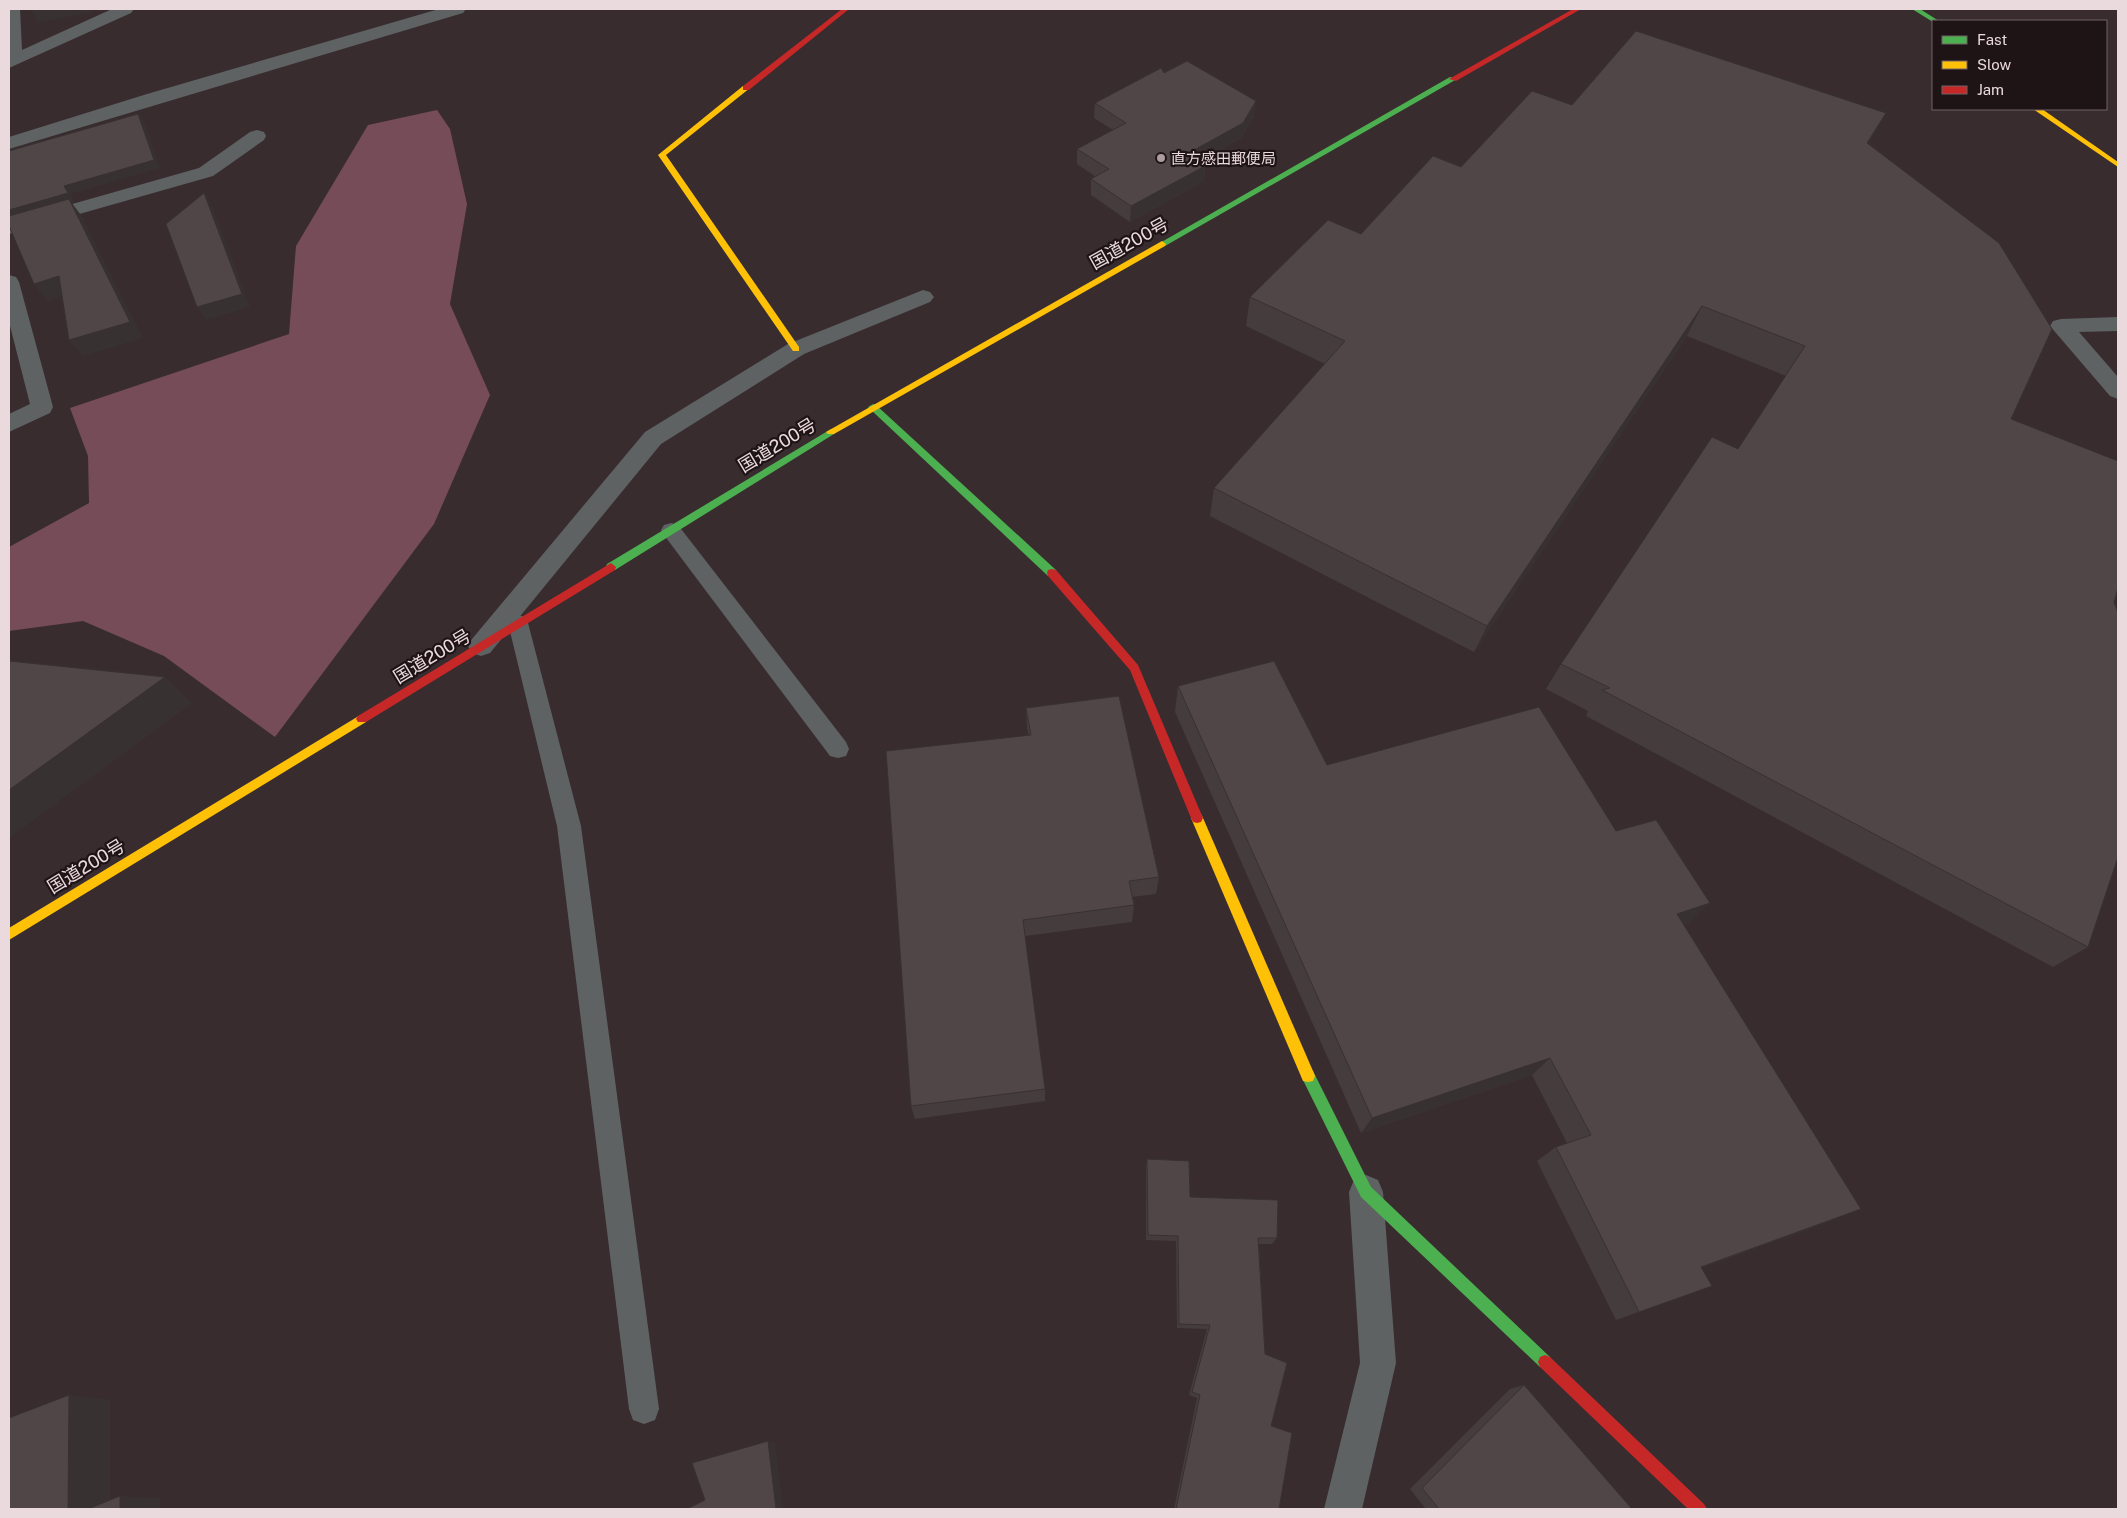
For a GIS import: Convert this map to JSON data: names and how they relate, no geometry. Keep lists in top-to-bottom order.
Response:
{
  "streets": {
    "main road": ["国道200号"]
  },
  "places": ["直方感田郵便局"],
  "legend": ["Fast", "Slow", "Jam"]
}
